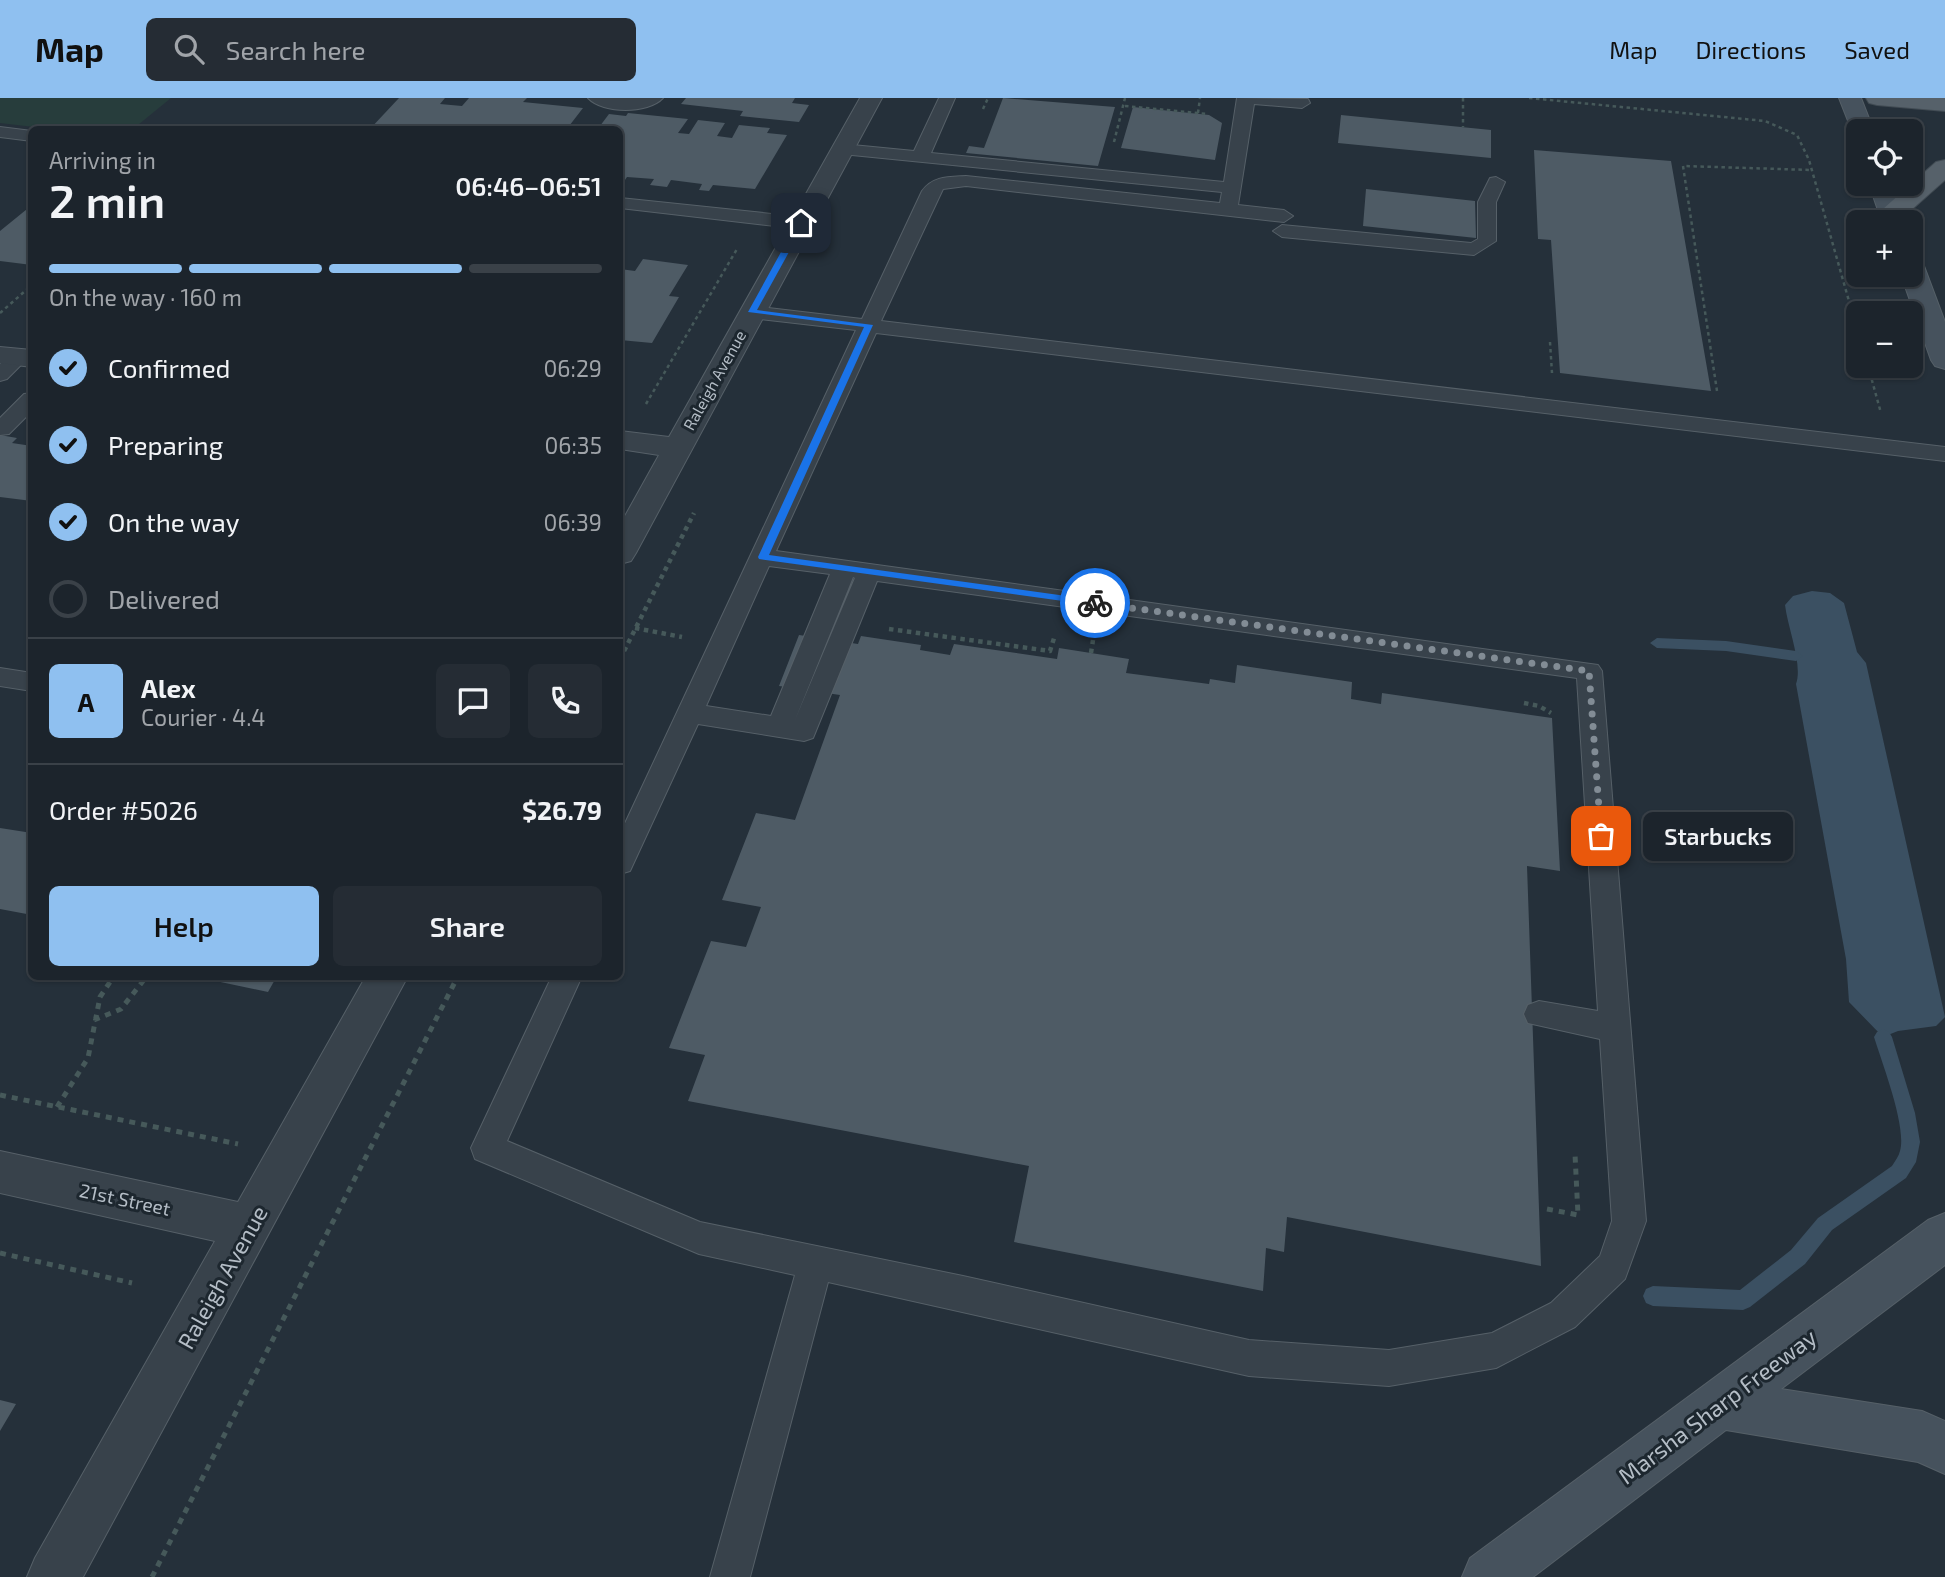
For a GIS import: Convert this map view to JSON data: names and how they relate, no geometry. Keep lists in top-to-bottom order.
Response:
{
  "streets": {
    "main road": ["Marsha Sharp Freeway"],
    "street": ["Raleigh Avenue", "21st Street"]
  },
  "crossings": [
    ["Raleigh Avenue", "21st Street"]
  ],
  "places": ["Starbucks"],
  "page": {
    "header": "Map",
    "search": "Search here",
    "nav": ["Map", "Directions", "Saved"],
    "map_buttons": ["+", "−"],
    "heading": ["2 min", "Arriving in", "06:46–06:51"],
    "panel": [
      "Alex",
      "Courier · 4.4",
      "Order #5026",
      "$26.79"
    ],
    "bar": "On the way · 160 m",
    "list": [
      ["Confirmed", "06:29"],
      ["Preparing", "06:35"],
      ["On the way", "06:39"],
      "Delivered"
    ],
    "round": "A",
    "bubble": "Starbucks",
    "buttons": ["Help", "Share"]
  }
}
